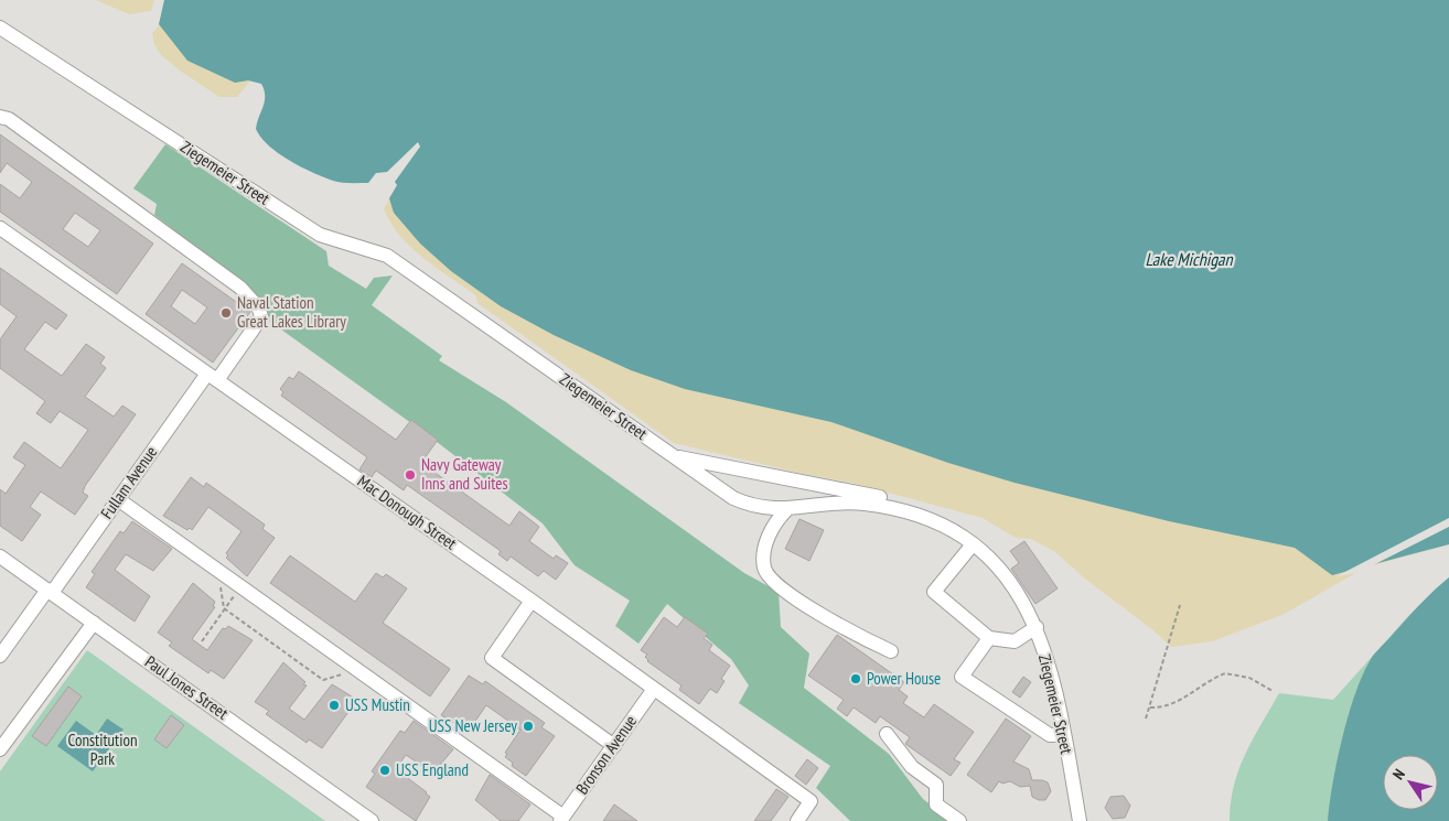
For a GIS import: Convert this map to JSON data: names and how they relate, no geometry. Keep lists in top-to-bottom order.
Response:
{
  "streets": {
    "street": [
      "Ziegemeier Street",
      "Fullam Avenue",
      "Mac Donough Street",
      "Paul Jones Street",
      "Bronson Avenue"
    ]
  },
  "crossings": [
    ["Fullam Avenue", "Mac Donough Street"],
    ["Fullam Avenue", "Paul Jones Street"],
    ["Mac Donough Street", "Bronson Avenue"]
  ],
  "water": ["Lake Michigan"],
  "parks": ["Constitution Park"],
  "places": [
    "Naval Station Great Lakes Library",
    "Navy Gateway Inns and Suites",
    "Power House",
    "USS Mustin",
    "USS New Jersey",
    "USS England"
  ],
  "north": "top left"
}
